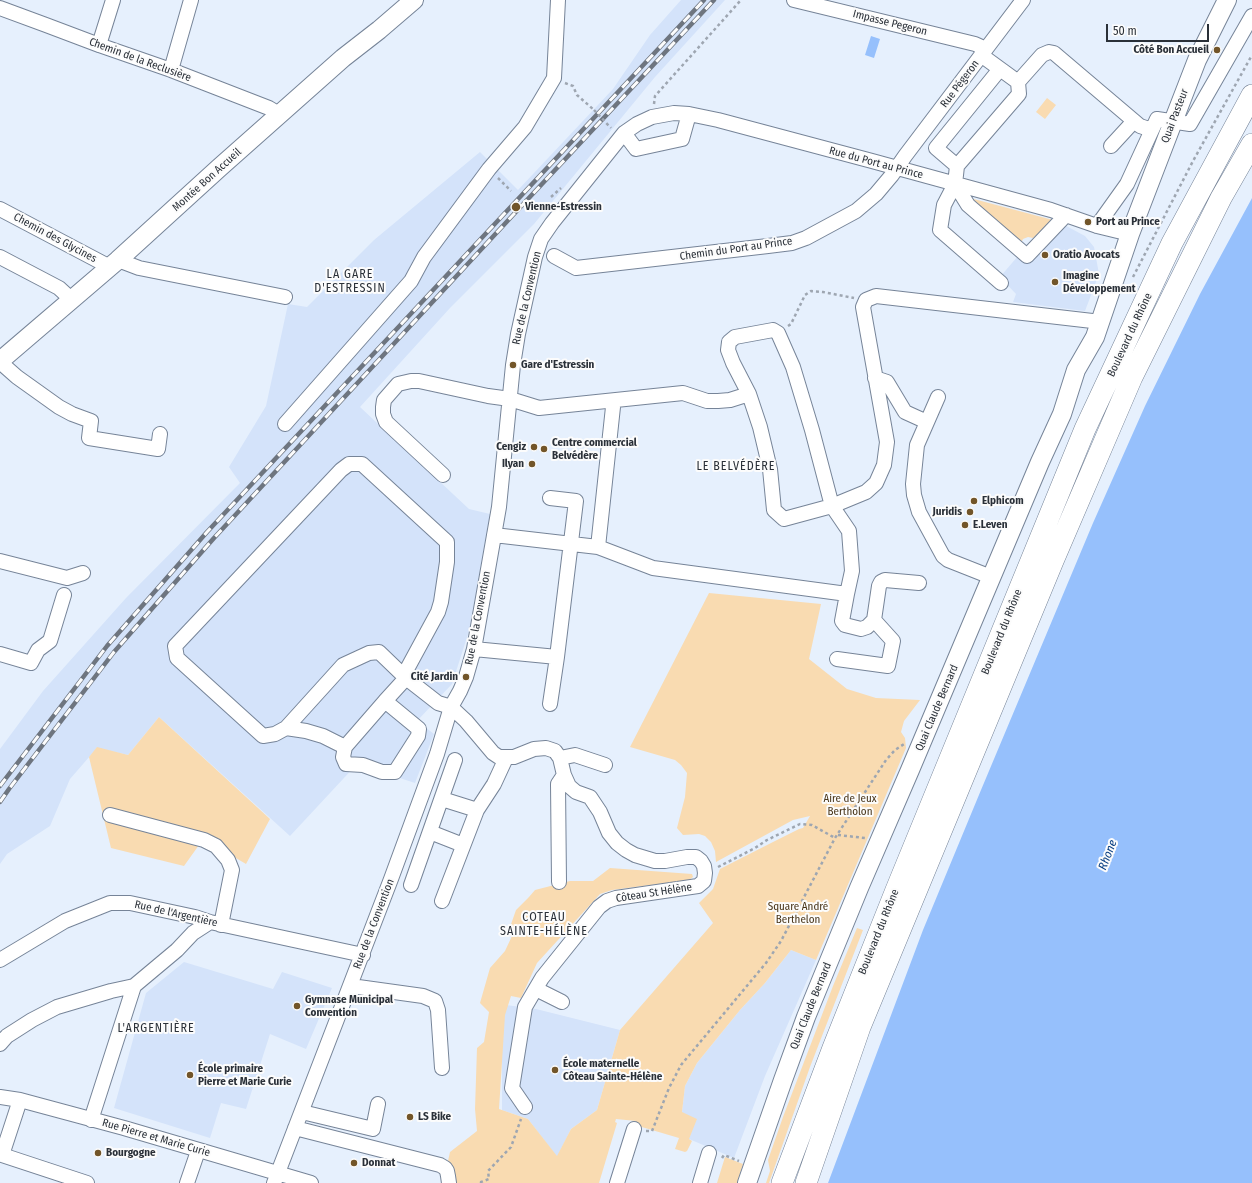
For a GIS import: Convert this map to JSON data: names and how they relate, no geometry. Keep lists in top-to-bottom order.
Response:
{
  "streets": {
    "highway": ["Boulevard du Rhône"],
    "main road": ["Quai Pasteur", "Montée Bon Accueil", "Quai Claude Bernard"],
    "street": [
      "Impasse Pegeron",
      "Chemin de la Reclusière",
      "Rue Pégeron",
      "Rue du Port au Prince",
      "Chemin des Glycines",
      "Chemin du Port au Prince",
      "Rue de la Convention",
      "Côteau St Hélène",
      "Rue de l'Argentière",
      "Rue Pierre et Marie Curie"
    ]
  },
  "crossings": [
    ["Impasse Pegeron", "Rue Pégeron"],
    ["Chemin de la Reclusière", "Montée Bon Accueil"],
    ["Rue Pégeron", "Rue du Port au Prince"],
    ["Rue Pégeron", "Chemin du Port au Prince"],
    ["Quai Pasteur", "Rue du Port au Prince"],
    ["Quai Pasteur", "Quai Claude Bernard"],
    ["Rue du Port au Prince", "Chemin du Port au Prince"],
    ["Rue du Port au Prince", "Rue de la Convention"],
    ["Rue du Port au Prince", "Quai Claude Bernard"],
    ["Montée Bon Accueil", "Chemin des Glycines"],
    ["Rue de la Convention", "Rue de l'Argentière"],
    ["Rue de la Convention", "Rue Pierre et Marie Curie"]
  ],
  "districts": [
    "LA GARE D'ESTRESSIN",
    "LE BELVÉDÈRE",
    "COTEAU SAINTE-HÉLÈNE",
    "L'ARGENTIÈRE"
  ],
  "water": ["Rhone"],
  "parks": ["Aire de Jeux Bertholon", "Square André Berthelon"],
  "places": [
    "Côté Bon Accueil",
    "Vienne-Estressin",
    "Port au Prince",
    "Oratio Avocats",
    "Imagine Développement",
    "Gare d'Estressin",
    "Cengiz",
    "Centre commercial Belvédère",
    "Ilyan",
    "Elphicom",
    "Juridis",
    "E.Leven",
    "Cité Jardin",
    "Gymnase Municipal Convention",
    "École maternelle Côteau Sainte-Hélène",
    "École primaire Pierre et Marie Curie",
    "LS Bike",
    "Bourgogne",
    "Donnat"
  ],
  "scale_bar": "50 m"
}
